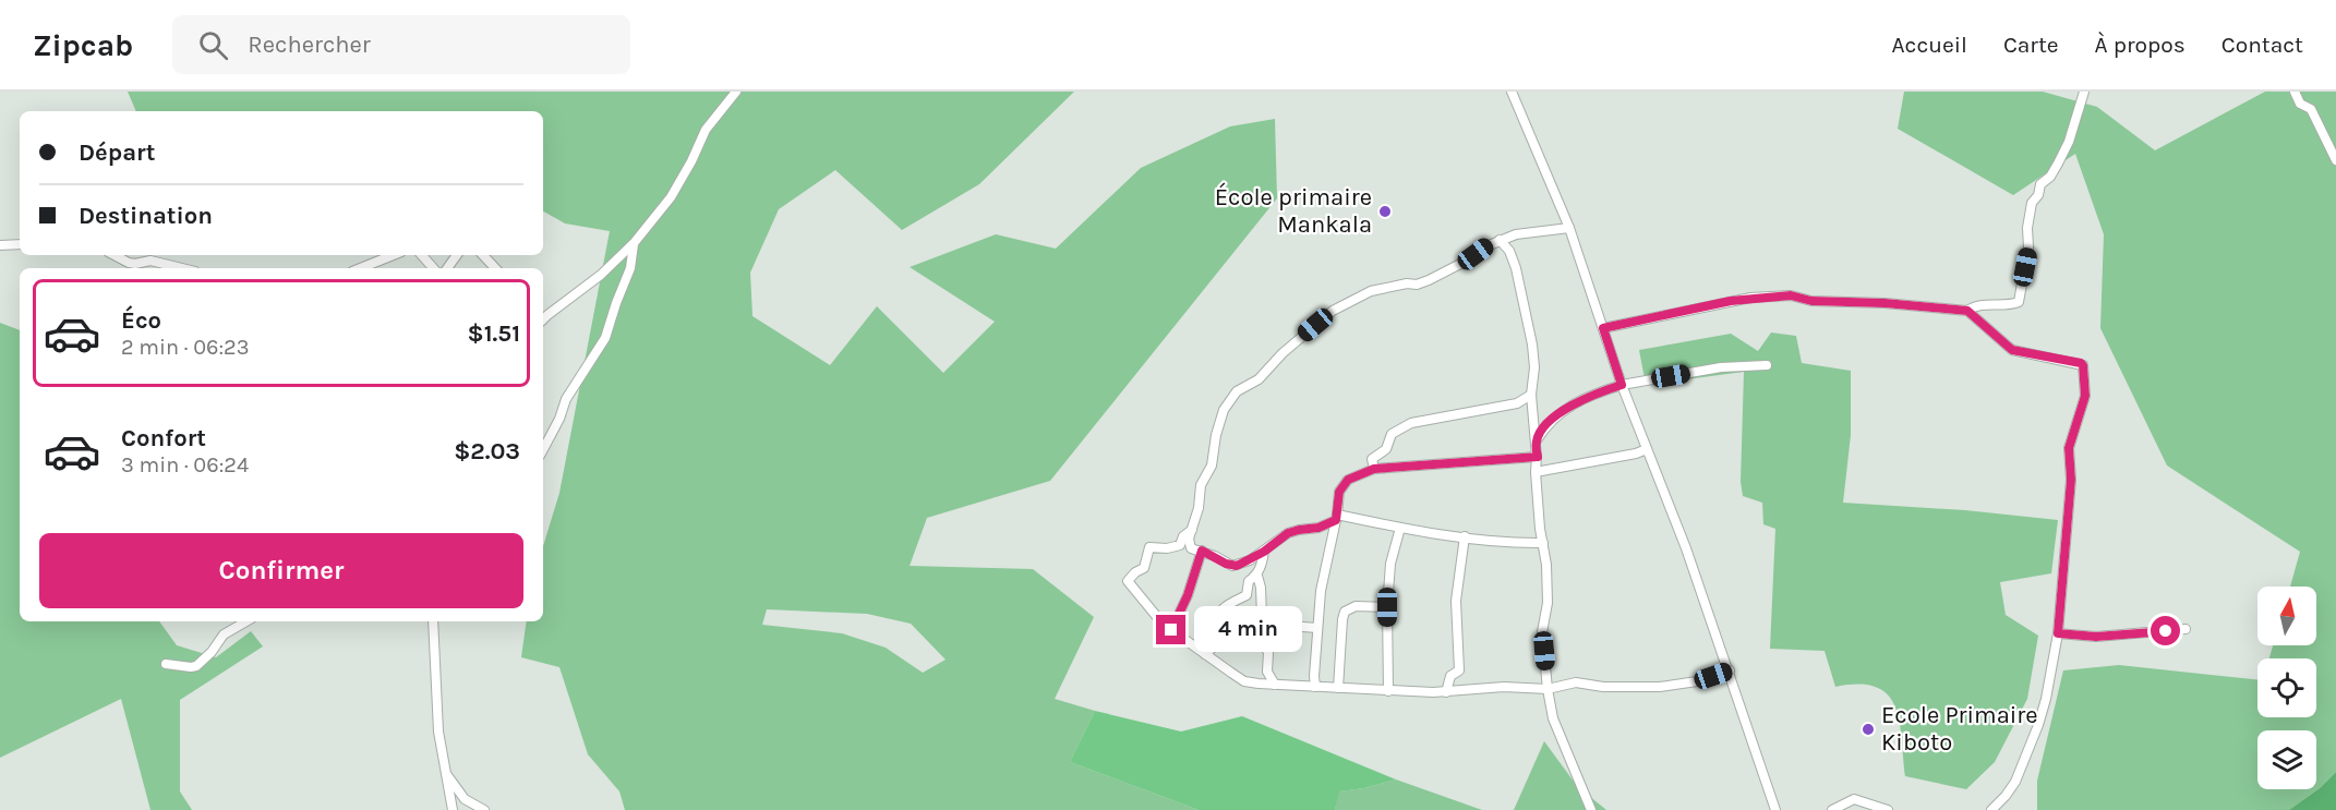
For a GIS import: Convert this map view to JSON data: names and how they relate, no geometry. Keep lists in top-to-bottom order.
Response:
{
  "places": ["École primaire Mankala", "Ecole Primaire Kiboto"],
  "north": "top",
  "page": {
    "header": "Zipcab",
    "search": "Rechercher",
    "nav": [
      "Accueil",
      "Carte",
      "À propos",
      "Contact"
    ],
    "banner": ["Départ", "Destination"],
    "list": [
      {
        "name": "Éco",
        "note": "2 min · 06:23",
        "value": "$1.51"
      },
      {
        "name": "Confort",
        "note": "3 min · 06:24",
        "value": "$2.03"
      }
    ],
    "buttons": "Confirmer",
    "bubble": "4 min"
  }
}
